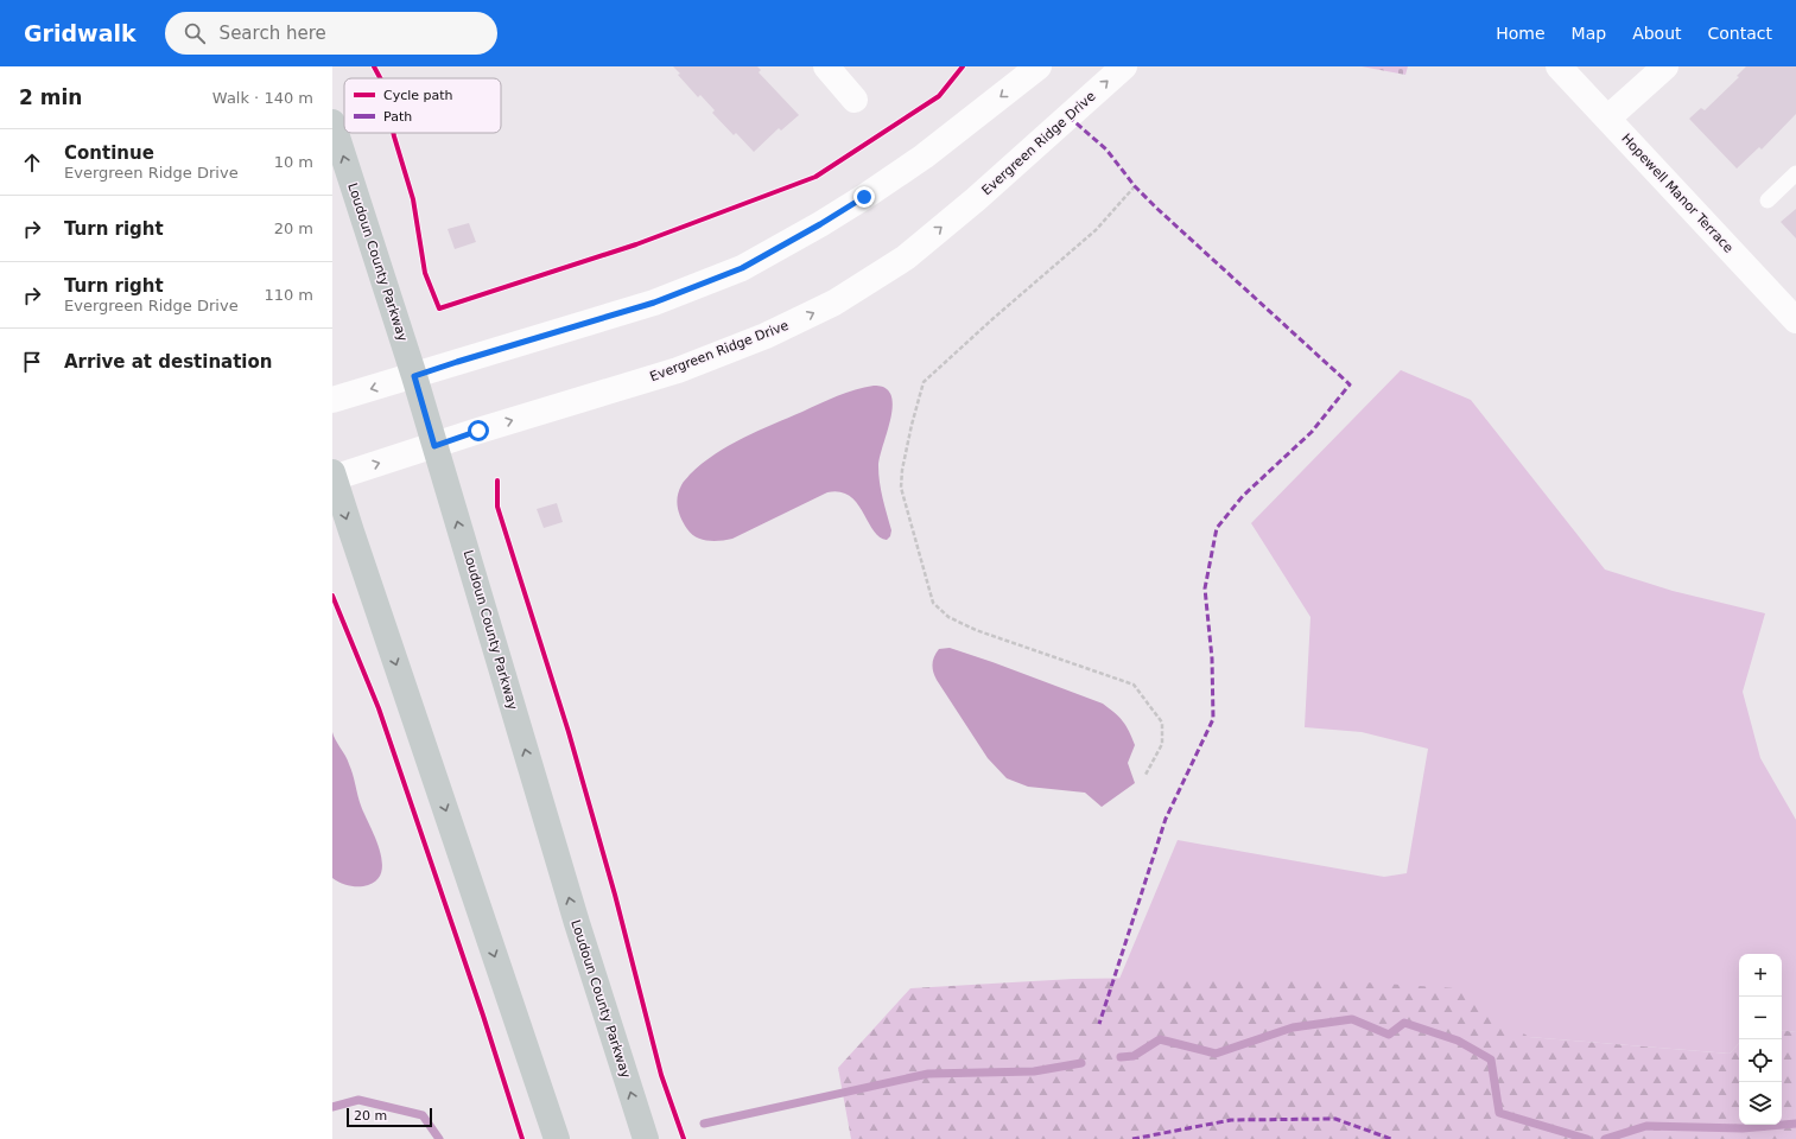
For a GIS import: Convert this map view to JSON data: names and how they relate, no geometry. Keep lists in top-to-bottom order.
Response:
{
  "streets": {
    "main road": ["Loudoun County Parkway"],
    "street": ["Evergreen Ridge Drive", "Hopewell Manor Terrace"]
  },
  "crossings": [
    ["Evergreen Ridge Drive", "Loudoun County Parkway"]
  ],
  "legend": ["Cycle path", "Path"],
  "scale_bar": "20 m",
  "page": {
    "header": "Gridwalk",
    "search": "Search here",
    "nav": [
      "Home",
      "Map",
      "About",
      "Contact"
    ],
    "heading": ["2 min", "Walk · 140 m"],
    "list": [
      ["Continue", "Evergreen Ridge Drive", "10 m"],
      ["Turn right", "20 m"],
      ["Turn right", "Evergreen Ridge Drive", "110 m"],
      "Arrive at destination"
    ],
    "map_buttons": ["+", "−"],
    "scale": "20 m"
  }
}
